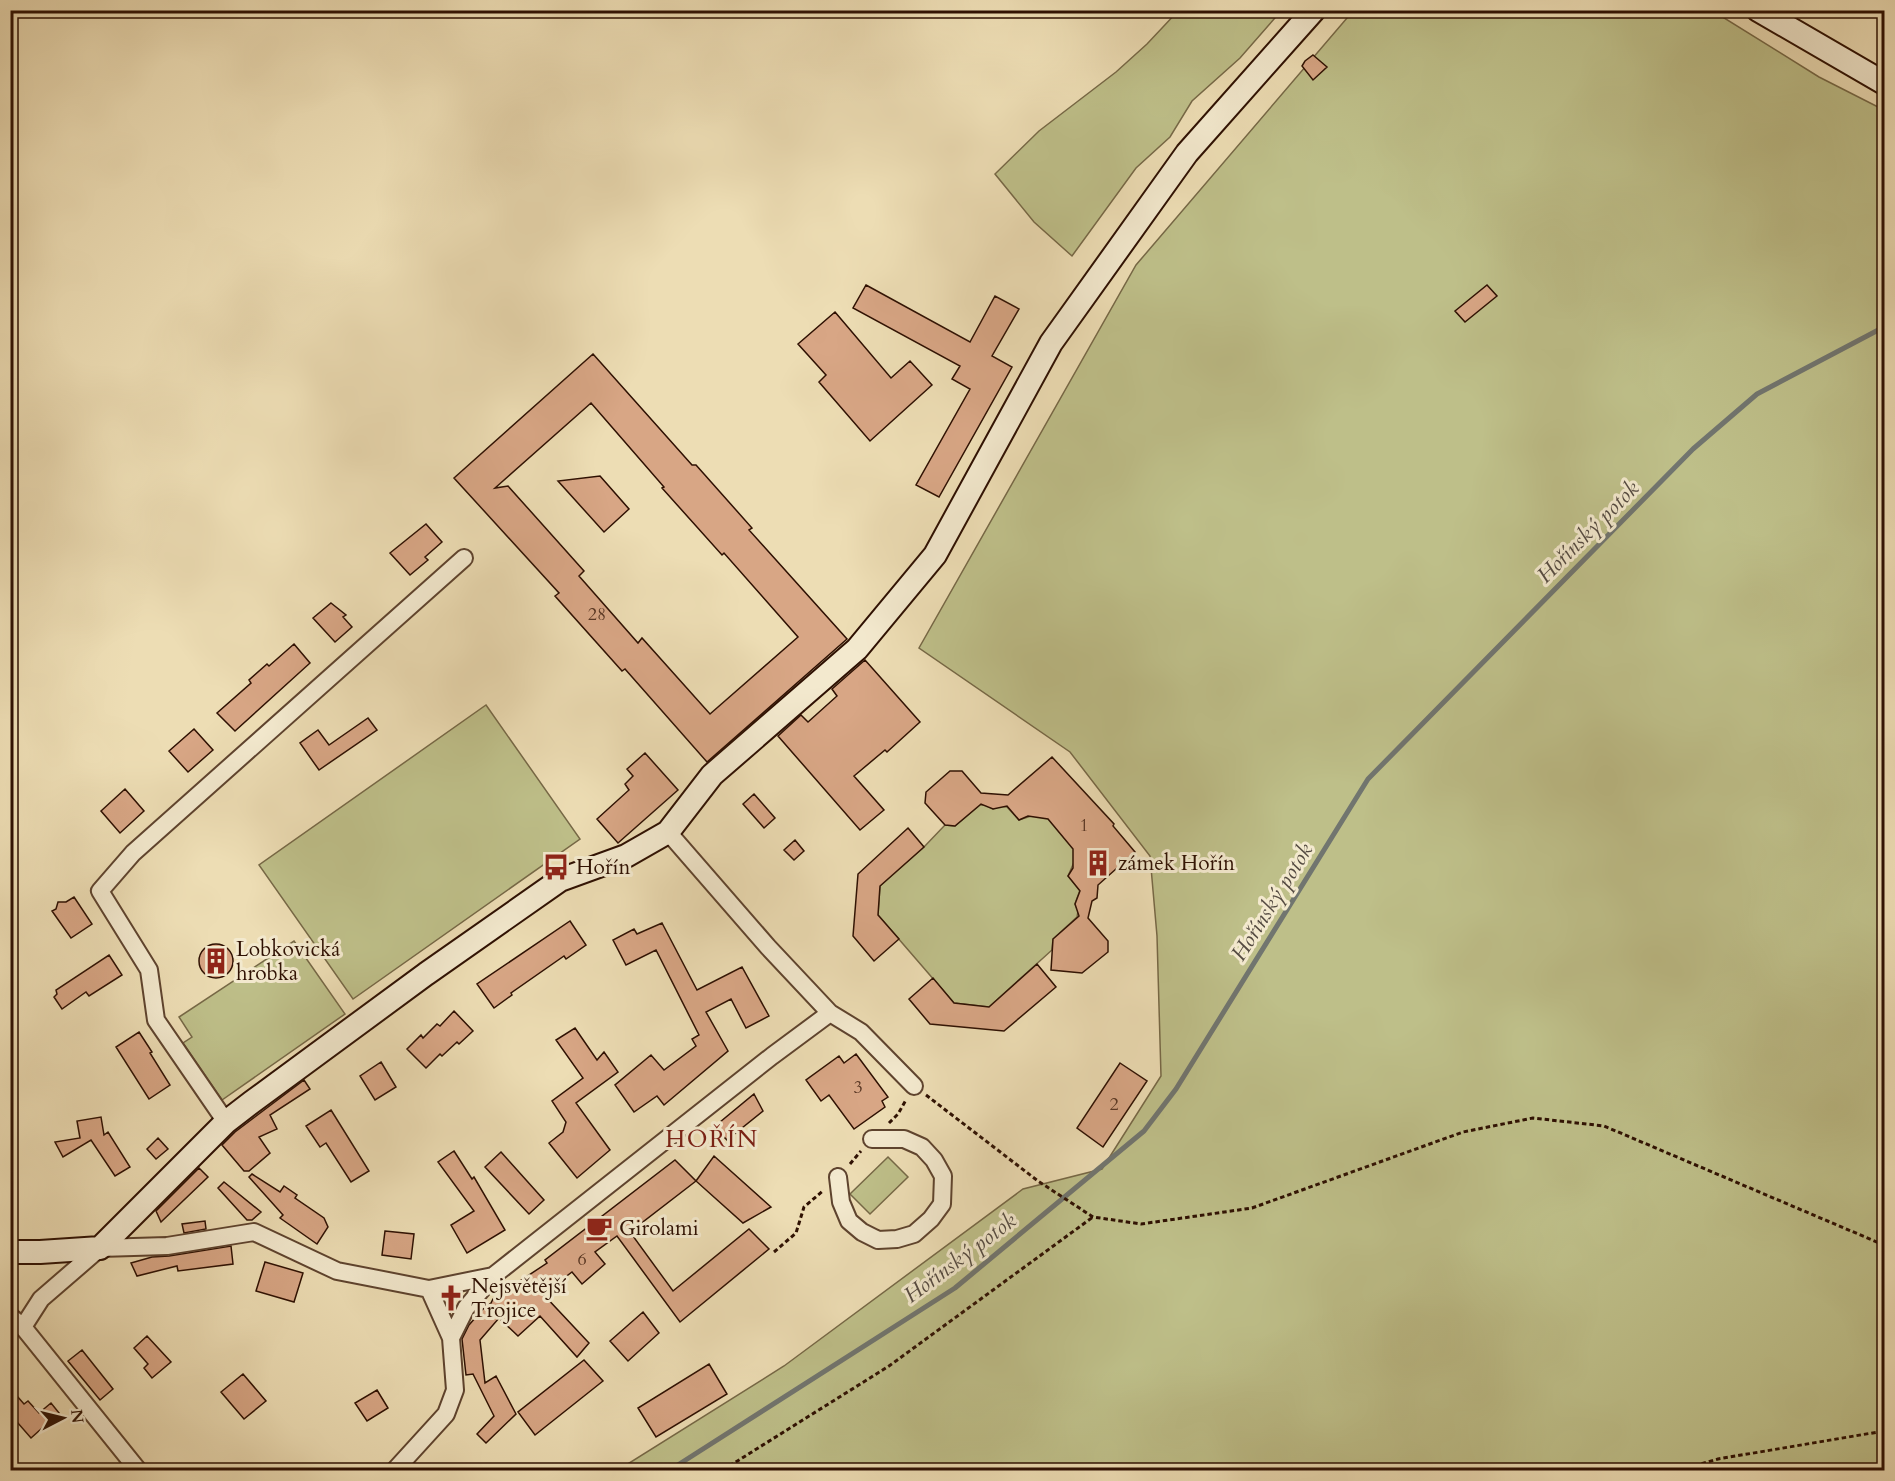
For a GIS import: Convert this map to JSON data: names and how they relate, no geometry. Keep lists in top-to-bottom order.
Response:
{
  "districts": ["HOŘÍN"],
  "water": ["Hořínský potok"],
  "places": {
    "building": ["zámek Hořín", "Lobkovická hrobka"],
    "bus stop": ["Hořín"],
    "cafe": ["Girolami"],
    "church": ["Nejsvětější Trojice"]
  },
  "house_numbers": [
    "28",
    "1",
    "3",
    "2",
    "6"
  ],
  "north": "right"
}
